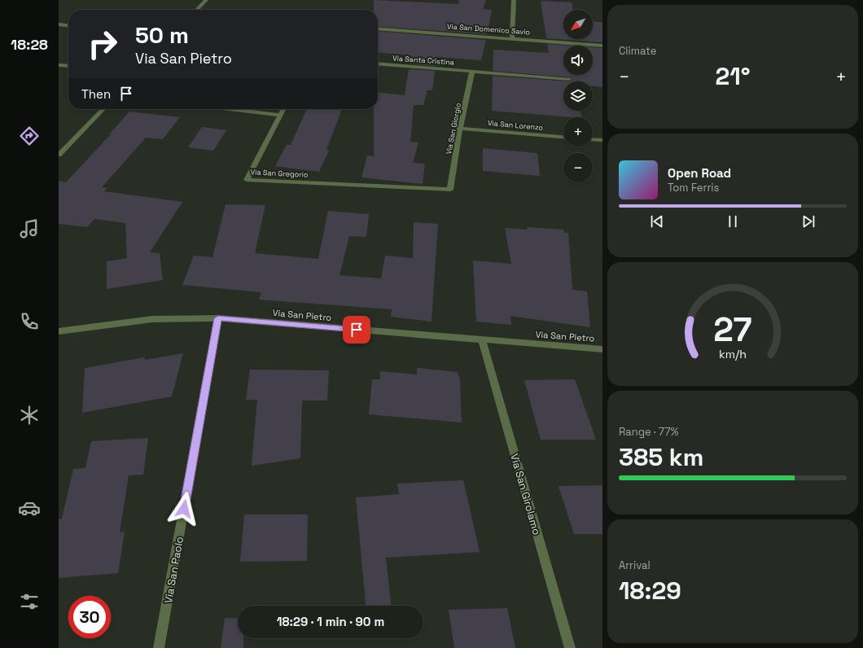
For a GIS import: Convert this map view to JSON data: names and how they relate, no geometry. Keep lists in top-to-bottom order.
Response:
{
  "streets": {
    "street": [
      "Via San Domenico Savio",
      "Via Santa Cristina",
      "Via San Lorenzo",
      "Via San Giorgio",
      "Via San Gregorio",
      "Via San Pietro",
      "Via San Girolamo",
      "Via San Paolo"
    ]
  },
  "crossings": [
    ["Via Santa Cristina", "Via San Giorgio"],
    ["Via San Lorenzo", "Via San Giorgio"],
    ["Via San Giorgio", "Via San Gregorio"],
    ["Via San Pietro", "Via San Girolamo"],
    ["Via San Pietro", "Via San Paolo"]
  ],
  "north": "bottom left",
  "page": {
    "tabs": "18:28",
    "tile": [
      "Climate",
      ["Range · 77%", "385 km"],
      ["Arrival", "18:29"]
    ],
    "map_buttons": ["+", "−"],
    "turn": ["50 m", "Via San Pietro"],
    "heat": ["−", "21°", "+"],
    "then": "Then",
    "song": ["Open Road", "Tom Ferris"],
    "limit": "30",
    "trip": "18:29 · 1 min · 90 m",
    "gauge": ["27", "km/h"]
  }
}
